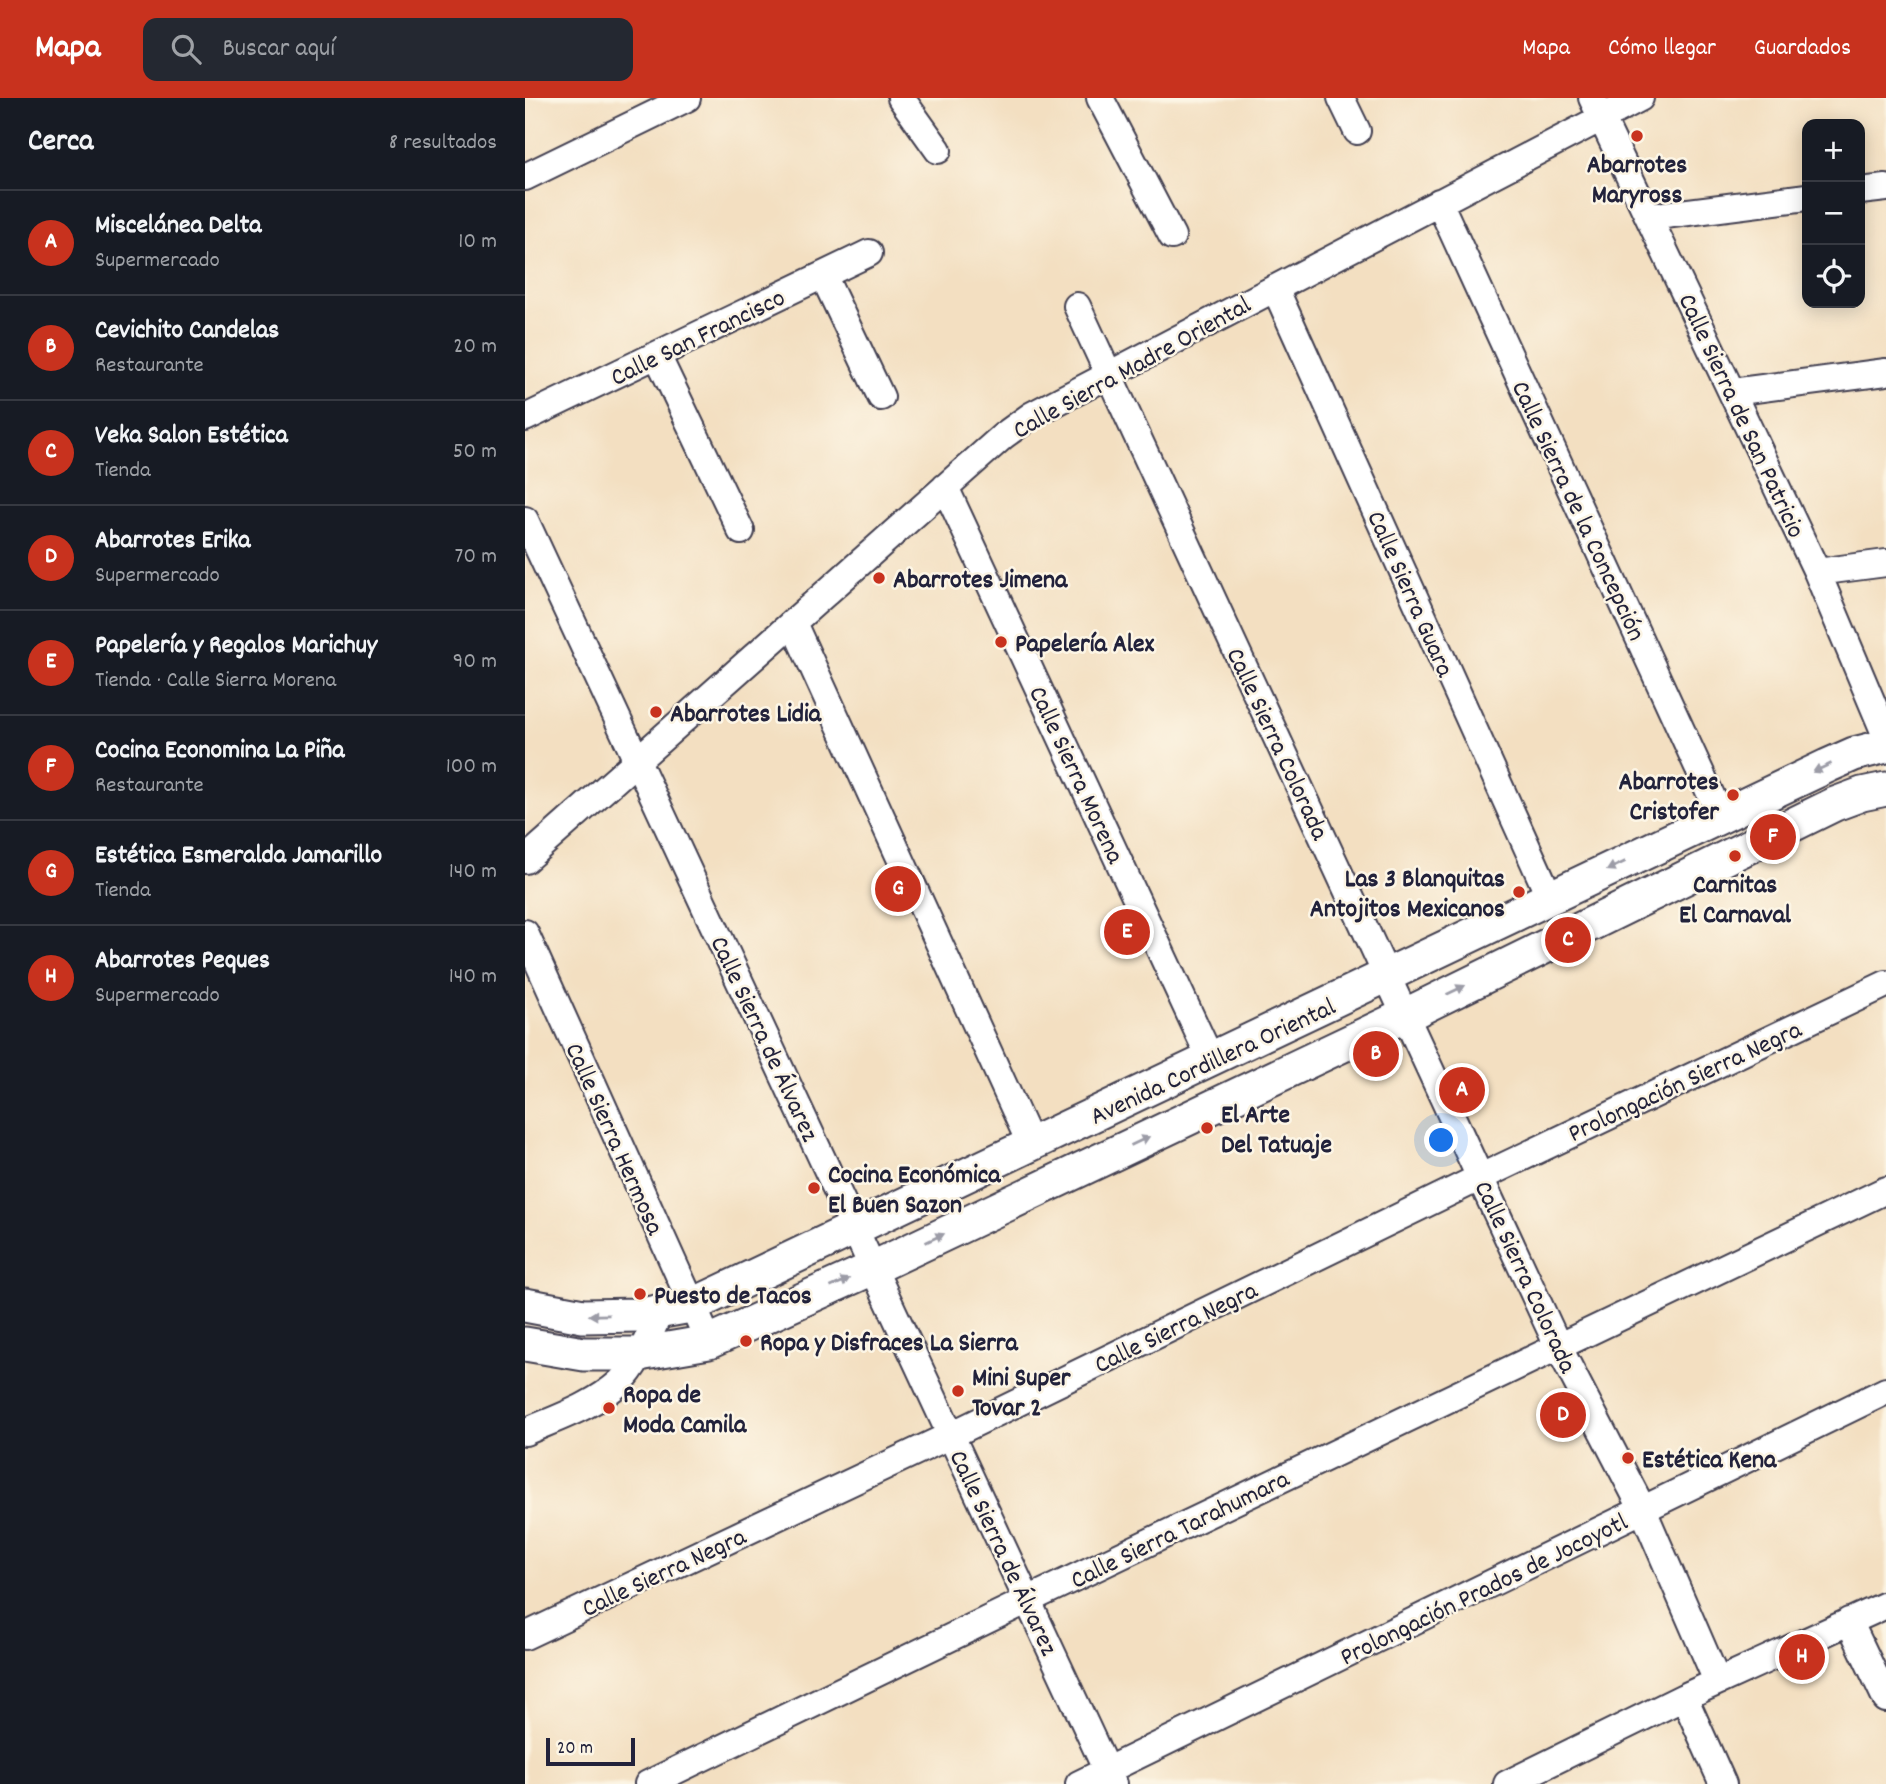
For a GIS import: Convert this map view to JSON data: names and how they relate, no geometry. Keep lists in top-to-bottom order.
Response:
{
  "streets": {
    "street": [
      "Calle San Francisco",
      "Calle Sierra Madre Oriental",
      "Calle Sierra de San Patricio",
      "Calle Sierra de la Concepción",
      "Calle Sierra Guara",
      "Calle Sierra Colorada",
      "Calle Sierra Morena",
      "Calle Sierra de Álvarez",
      "Avenida Cordillera Oriental",
      "Prolongación Sierra Negra",
      "Calle Sierra Hermosa",
      "Calle Sierra Negra",
      "Calle Sierra Tarahumara",
      "Prolongación Prados de Jocoyotl"
    ]
  },
  "crossings": [
    ["Calle Sierra Madre Oriental", "Calle Sierra de San Patricio"],
    ["Calle Sierra Madre Oriental", "Calle Sierra de la Concepción"],
    ["Calle Sierra Madre Oriental", "Calle Sierra Guara"],
    ["Calle Sierra Madre Oriental", "Calle Sierra Colorada"],
    ["Calle Sierra Madre Oriental", "Calle Sierra Morena"],
    ["Calle Sierra Madre Oriental", "Calle Sierra de Álvarez"],
    ["Calle Sierra de la Concepción", "Avenida Cordillera Oriental"],
    ["Calle Sierra Guara", "Avenida Cordillera Oriental"],
    ["Calle Sierra Colorada", "Avenida Cordillera Oriental"],
    ["Calle Sierra Colorada", "Prolongación Sierra Negra"],
    ["Calle Sierra Colorada", "Calle Sierra Negra"],
    ["Calle Sierra Colorada", "Calle Sierra Tarahumara"],
    ["Calle Sierra Colorada", "Prolongación Prados de Jocoyotl"],
    ["Calle Sierra Morena", "Avenida Cordillera Oriental"],
    ["Calle Sierra de Álvarez", "Avenida Cordillera Oriental"],
    ["Calle Sierra de Álvarez", "Calle Sierra Negra"],
    ["Calle Sierra de Álvarez", "Calle Sierra Tarahumara"],
    ["Calle Sierra de Álvarez", "Prolongación Prados de Jocoyotl"],
    ["Avenida Cordillera Oriental", "Calle Sierra Hermosa"],
    ["Prolongación Sierra Negra", "Calle Sierra Negra"]
  ],
  "places": [
    "Abarrotes Maryross",
    "Abarrotes Jimena",
    "Papelería Alex",
    "Abarrotes Lidia",
    "Abarrotes Cristofer",
    "Carnitas El Carnaval",
    "Las 3 Blanquitas Antojitos Mexicanos",
    "El Arte Del Tatuaje",
    "Cocina Económica El Buen Sazon",
    "Puesto de Tacos",
    "Ropa y Disfraces La Sierra",
    "Mini Super Tovar 2",
    "Ropa de Moda Camila",
    "Estética Kena"
  ],
  "scale_bar": "20 m",
  "page": {
    "header": "Mapa",
    "search": "Buscar aquí",
    "nav": ["Mapa", "Cómo llegar", "Guardados"],
    "heading": ["Cerca", "8 resultados"],
    "map_buttons": ["+", "−"],
    "list": [
      {
        "mark": "A",
        "name": "Miscelánea Delta",
        "note": "Supermercado",
        "value": "10 m"
      },
      {
        "mark": "B",
        "name": "Cevichito Candelas",
        "note": "Restaurante",
        "value": "20 m"
      },
      {
        "mark": "C",
        "name": "Veka Salon Estética",
        "note": "Tienda",
        "value": "50 m"
      },
      {
        "mark": "D",
        "name": "Abarrotes Erika",
        "note": "Supermercado",
        "value": "70 m"
      },
      {
        "mark": "E",
        "name": "Papelería y Regalos Marichuy",
        "note": "Tienda · Calle Sierra Morena",
        "value": "90 m"
      },
      {
        "mark": "F",
        "name": "Cocina Economina La Piña",
        "note": "Restaurante",
        "value": "100 m"
      },
      {
        "mark": "G",
        "name": "Estética Esmeralda Jamarillo",
        "note": "Tienda",
        "value": "140 m"
      },
      {
        "mark": "H",
        "name": "Abarrotes Peques",
        "note": "Supermercado",
        "value": "140 m"
      }
    ],
    "pins": [
      "F",
      "G",
      "E",
      "C",
      "B",
      "A",
      "D",
      "H"
    ],
    "scale": "20 m"
  }
}
